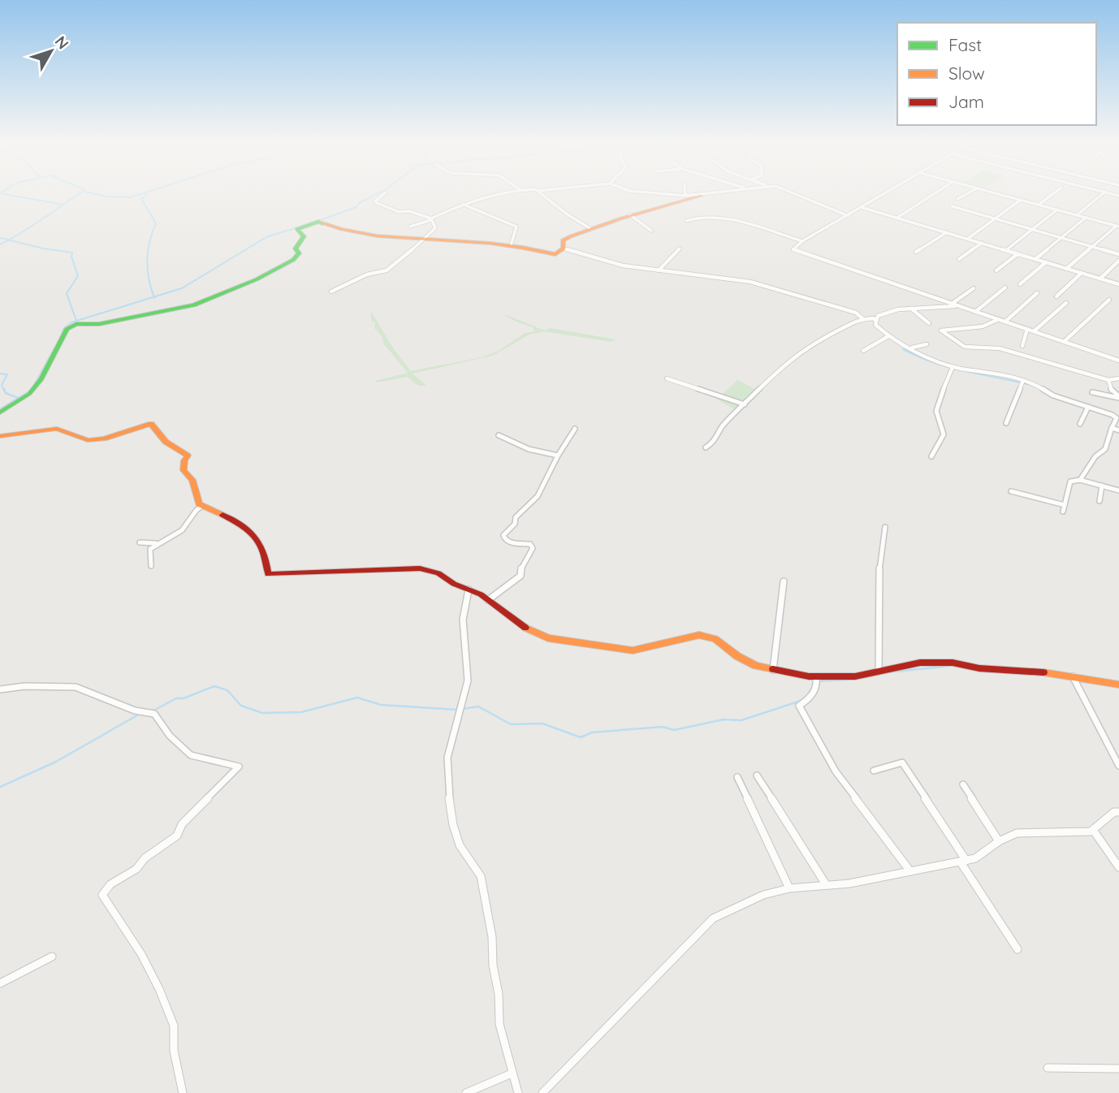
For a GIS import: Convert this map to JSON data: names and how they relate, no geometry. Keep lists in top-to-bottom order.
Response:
{
  "legend": ["Fast", "Slow", "Jam"],
  "north": "top right"
}
